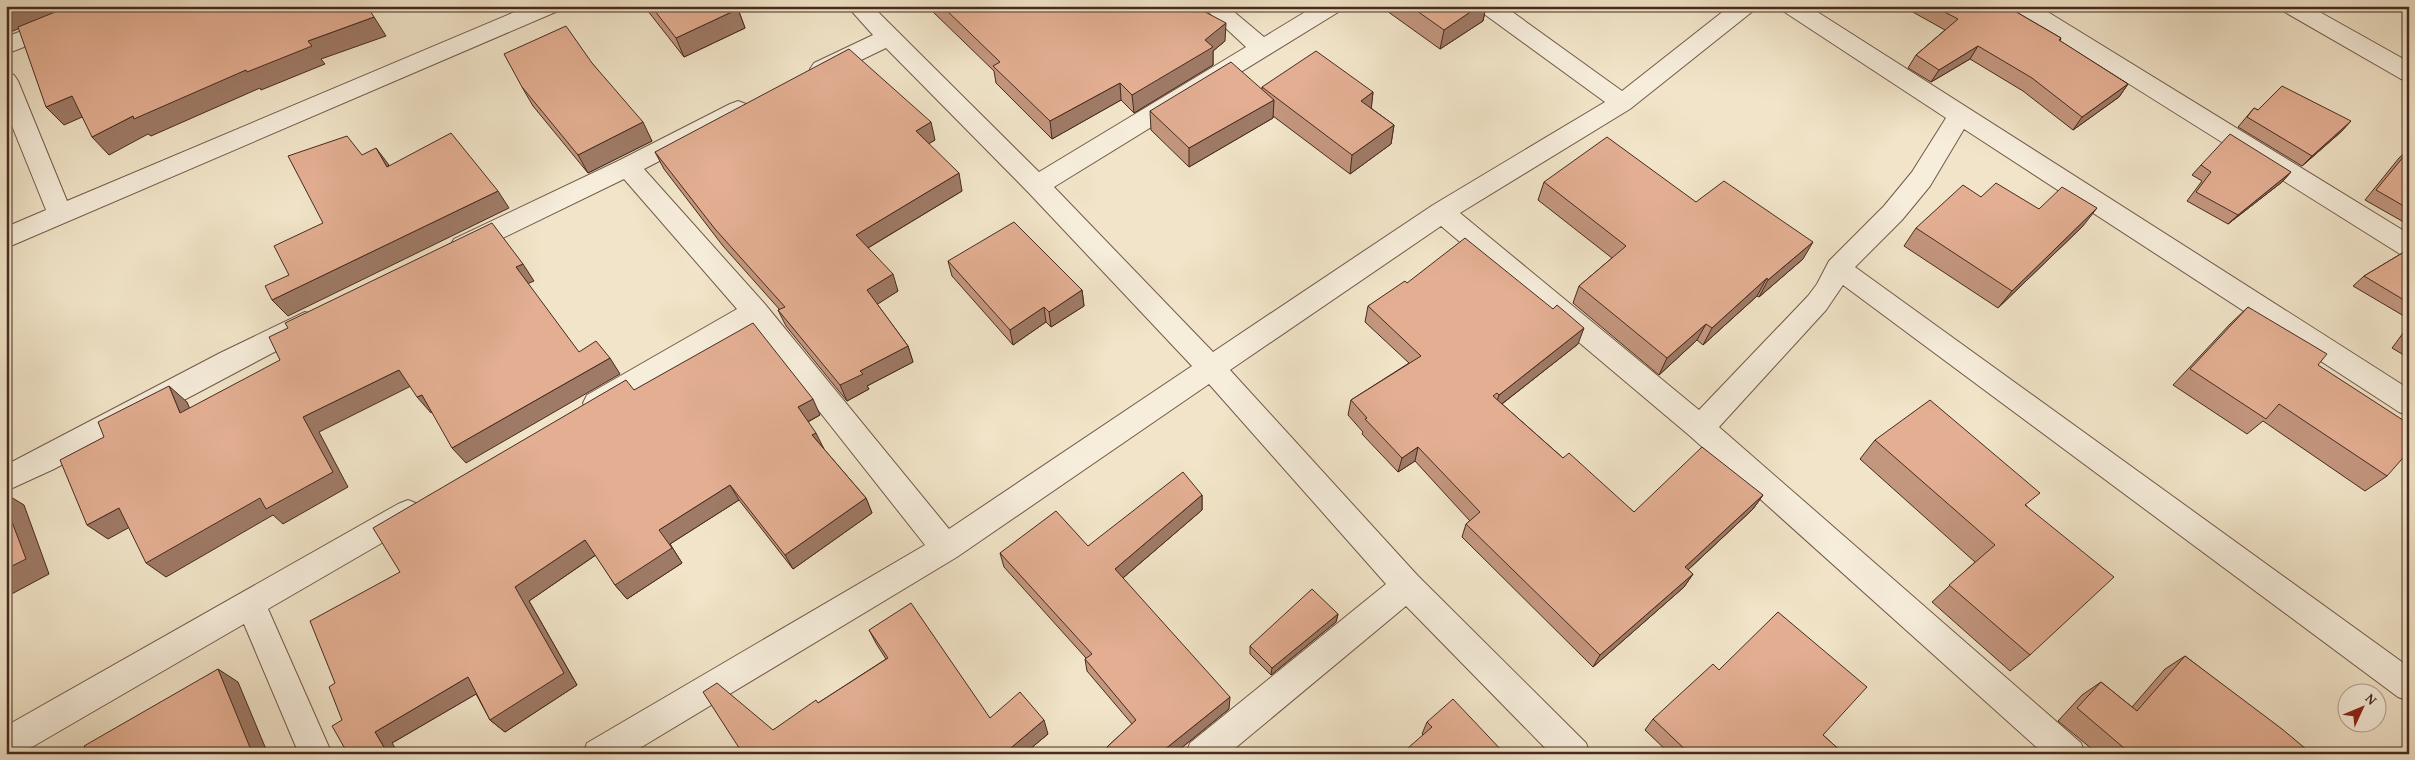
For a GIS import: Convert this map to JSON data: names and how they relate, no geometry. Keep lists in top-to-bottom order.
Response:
{
  "north": "top right"
}
